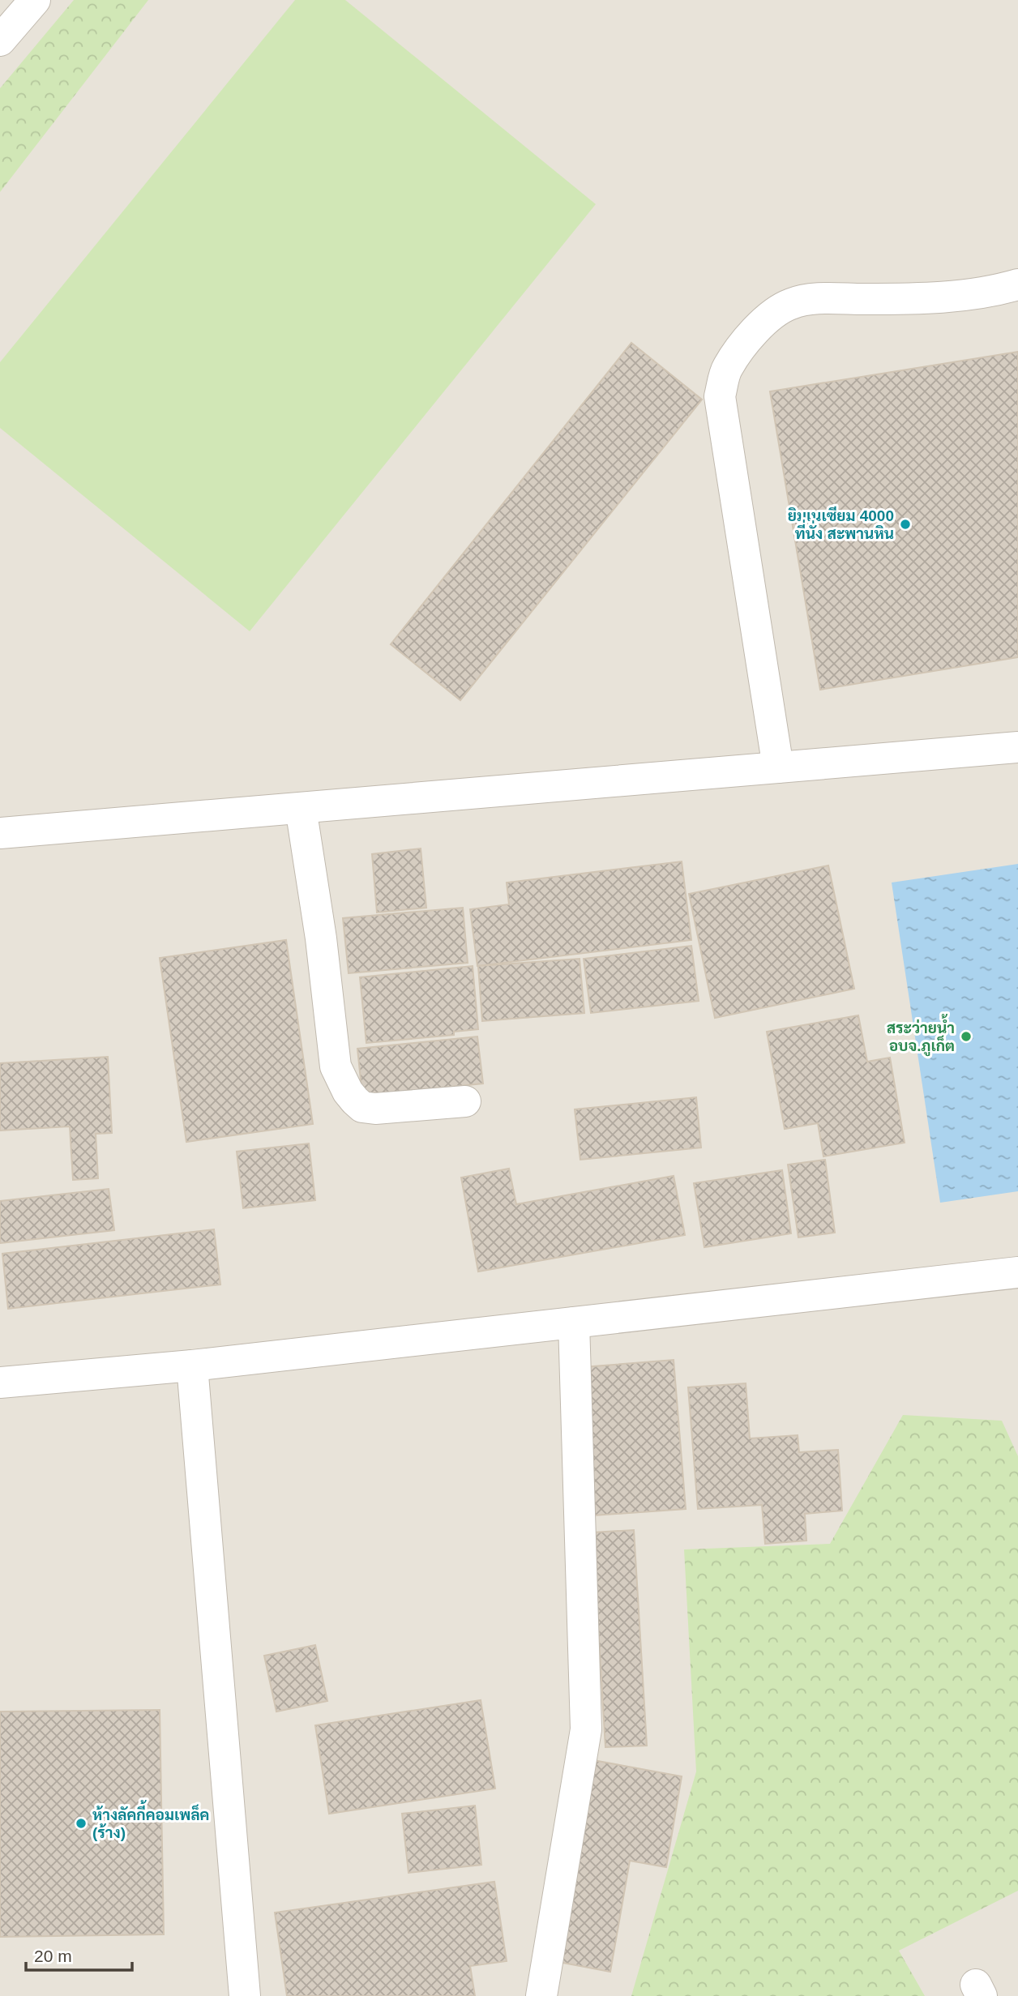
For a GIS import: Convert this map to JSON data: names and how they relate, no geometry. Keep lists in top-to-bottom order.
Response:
{
  "places": ["ยิมเนเซียม 4000 ที่นั่ง สะพานหิน", "สระว่ายน้ำ อบจ.ภูเก็ต", "ห้างลัคกี้คอมเพล็ค (ร้าง)"],
  "scale_bar": "20 m"
}
